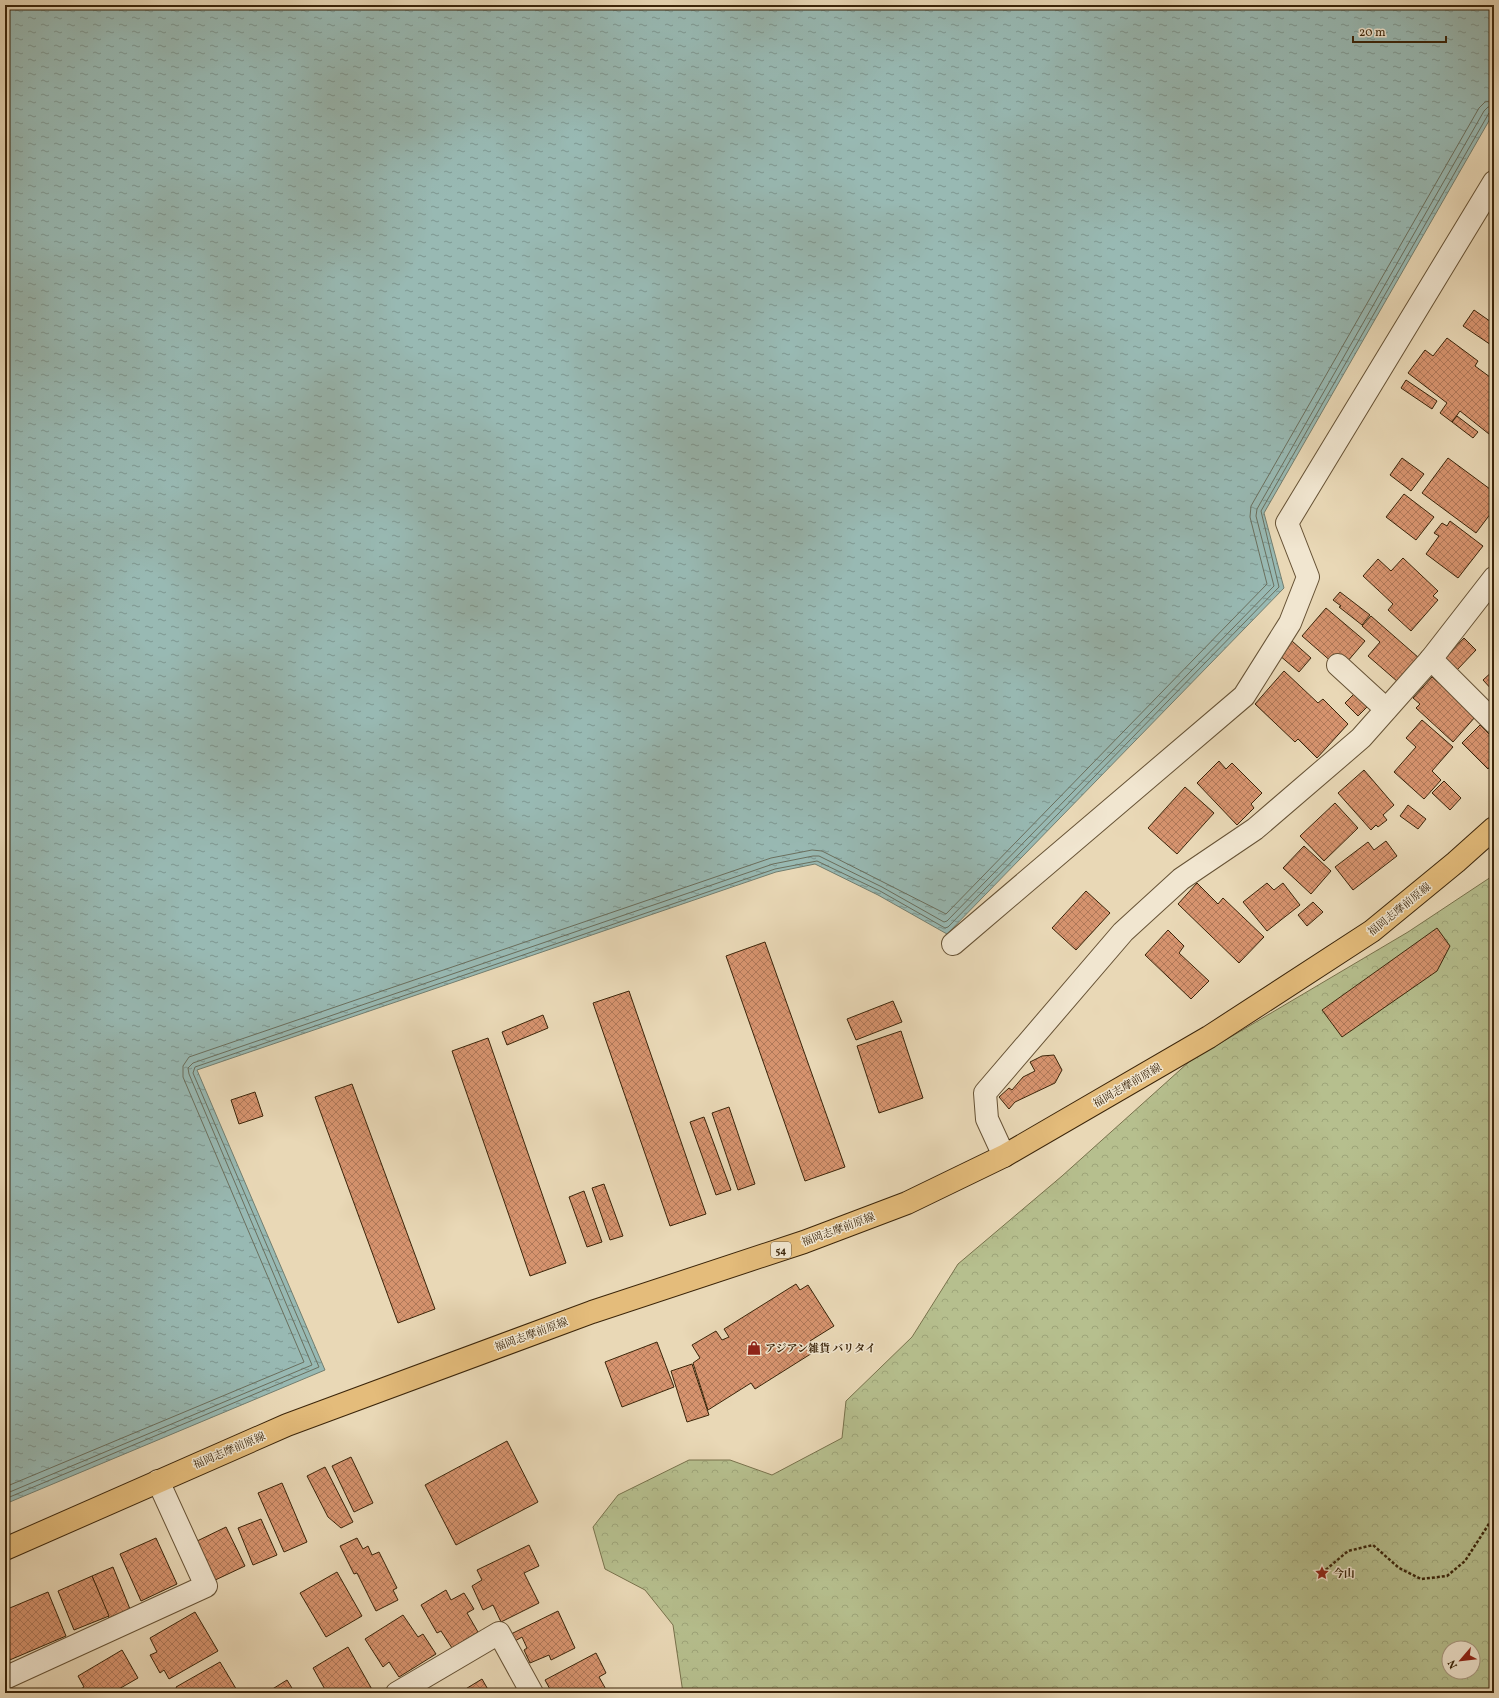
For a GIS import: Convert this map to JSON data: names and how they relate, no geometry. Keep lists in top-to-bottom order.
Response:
{
  "streets": {
    "main road": ["福岡志摩前原線", "54"]
  },
  "places": {
    "shop": ["アジアン雑貨 バリタイ"],
    "place": ["今山"]
  },
  "scale_bar": "20 m",
  "north": "bottom left"
}
